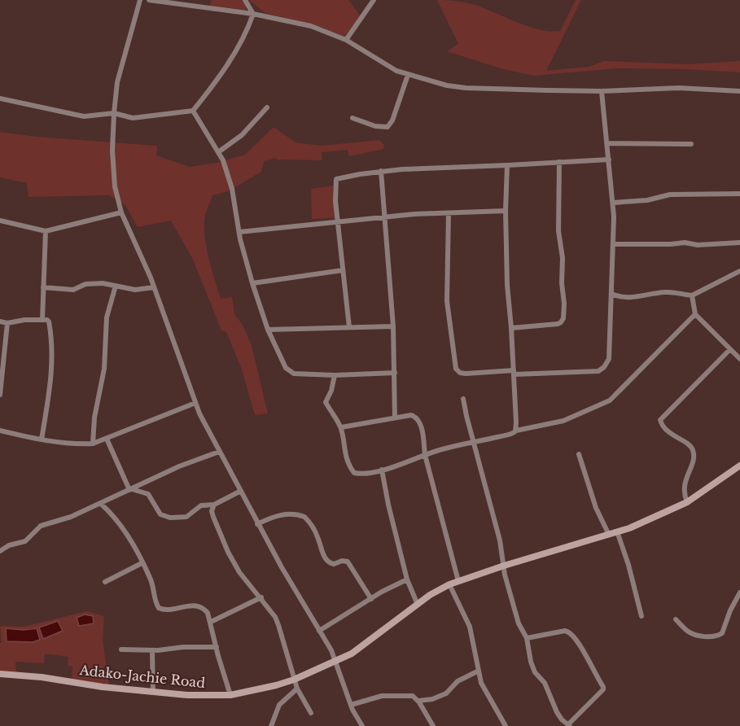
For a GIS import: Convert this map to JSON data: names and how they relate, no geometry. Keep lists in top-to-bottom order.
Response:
{
  "streets": {
    "street": ["Adako-Jachie Road"]
  }
}
